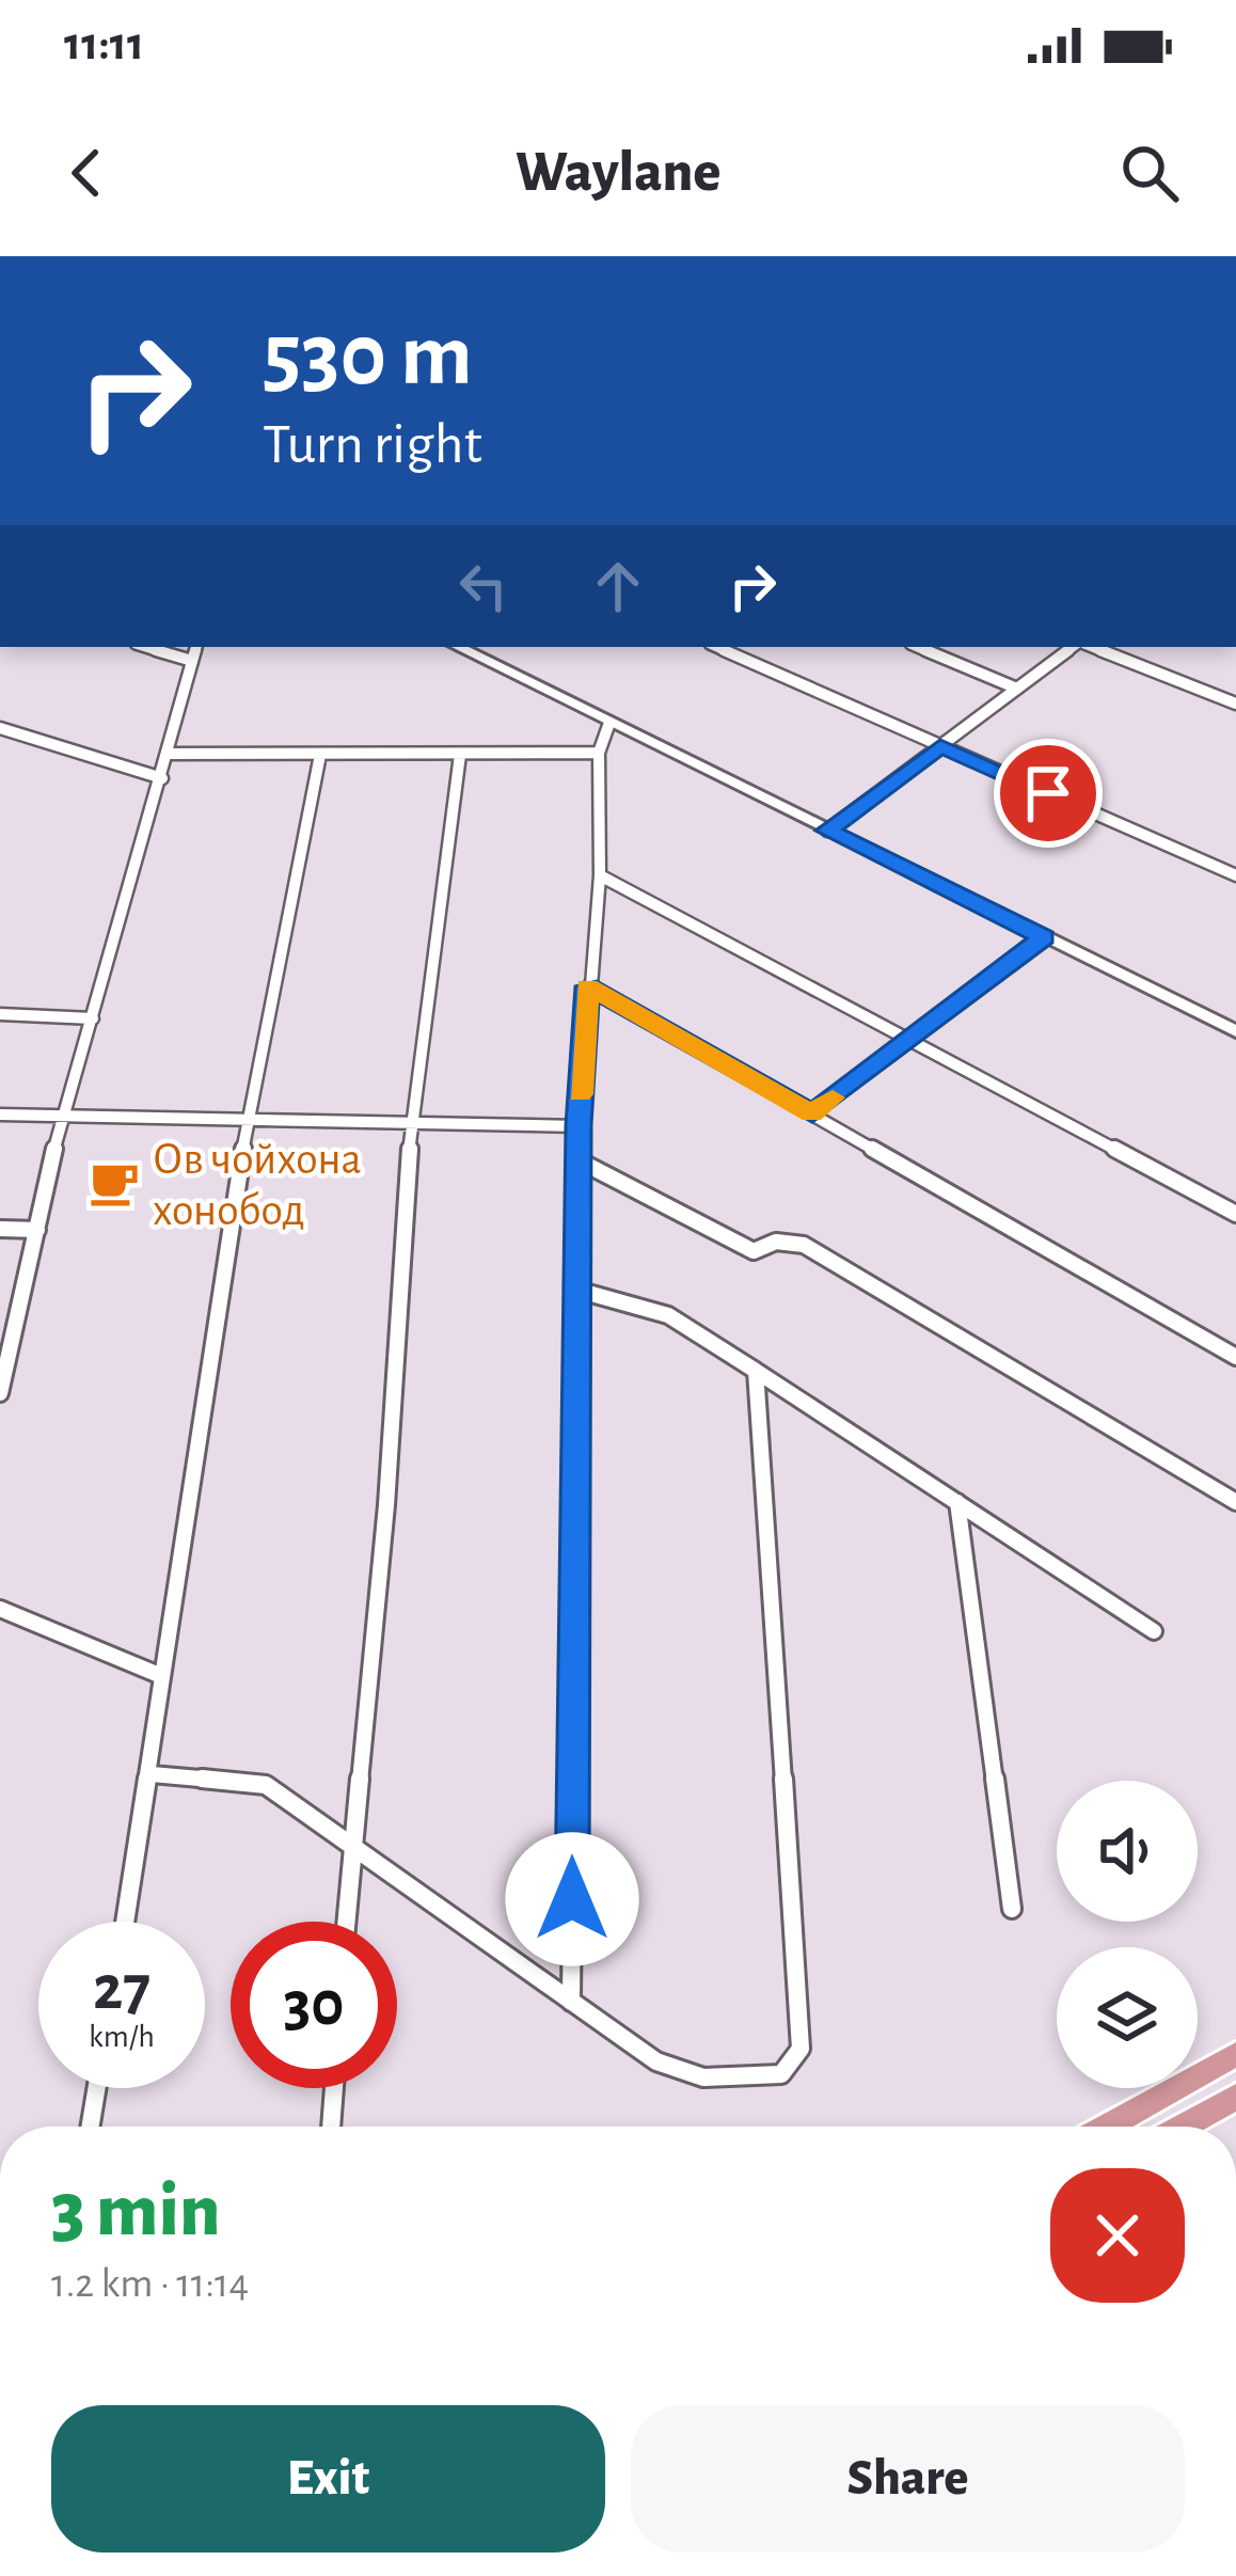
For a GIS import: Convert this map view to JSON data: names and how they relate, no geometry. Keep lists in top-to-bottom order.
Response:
{
  "places": {
    "cafe": ["Ов чойхона хонобод"]
  },
  "page": {
    "status": "11:11",
    "header": "Waylane",
    "turn": ["530 m", "Turn right"],
    "speed": "27 km/h",
    "limit": "30",
    "heading": ["3 min", "1.2 km · 11:14"],
    "buttons": ["Exit", "Share"]
  }
}
